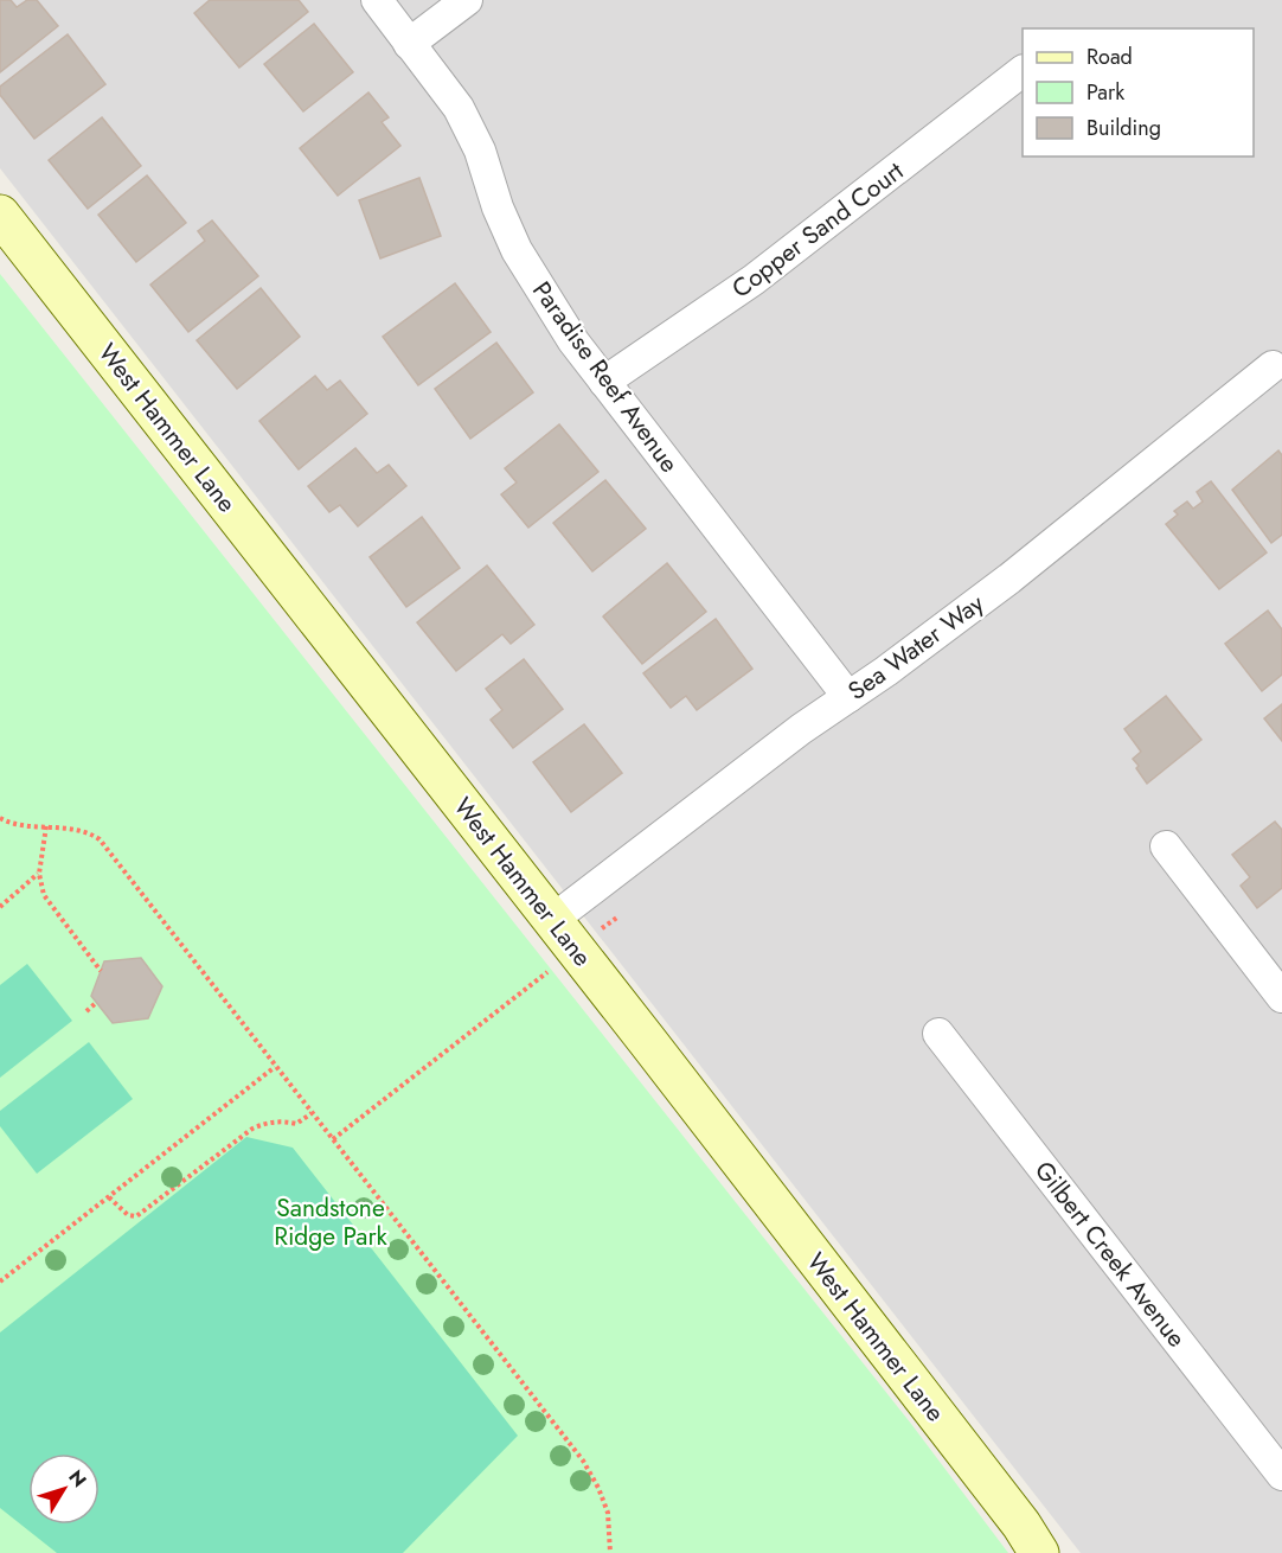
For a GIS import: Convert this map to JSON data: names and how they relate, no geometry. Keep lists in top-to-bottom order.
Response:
{
  "streets": {
    "street": [
      "Copper Sand Court",
      "Paradise Reef Avenue",
      "West Hammer Lane",
      "Sea Water Way",
      "Gilbert Creek Avenue"
    ]
  },
  "crossings": [
    ["Copper Sand Court", "Paradise Reef Avenue"],
    ["Paradise Reef Avenue", "Sea Water Way"],
    ["West Hammer Lane", "Sea Water Way"]
  ],
  "parks": ["Sandstone Ridge Park"],
  "legend": ["Road", "Park", "Building"],
  "north": "top right"
}
